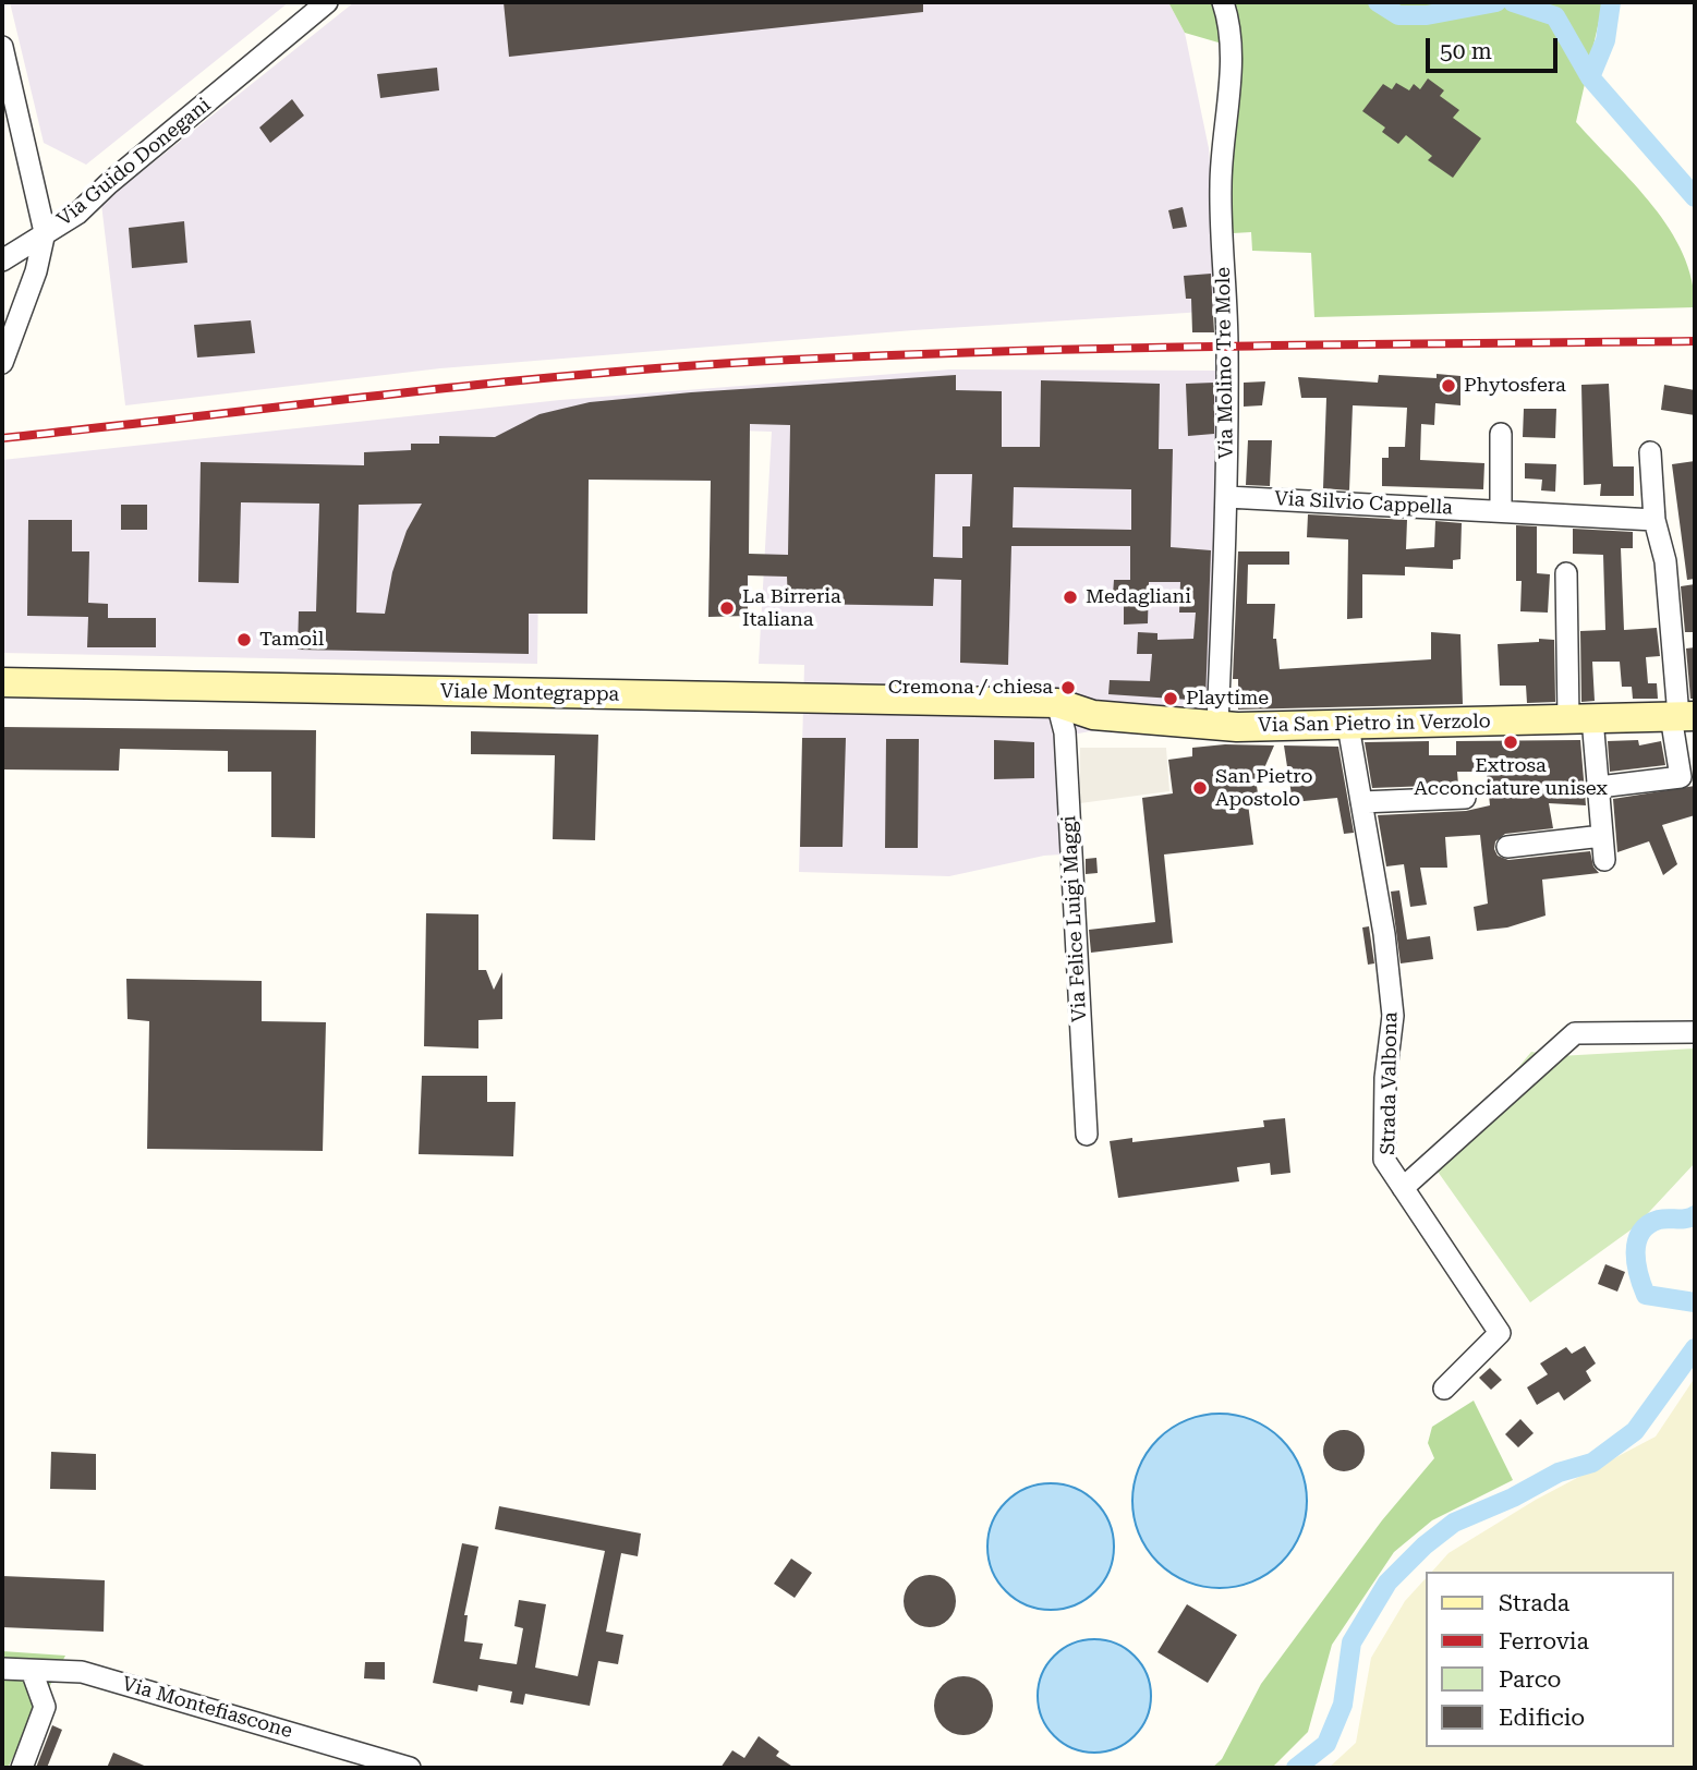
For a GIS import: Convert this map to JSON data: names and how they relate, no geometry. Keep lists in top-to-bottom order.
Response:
{
  "streets": {
    "main road": ["Viale Montegrappa", "Via San Pietro in Verzolo"],
    "street": [
      "Via Guido Donegani",
      "Via Molino Tre Mole",
      "Via Silvio Cappella",
      "Via Felice Luigi Maggi",
      "Strada Valbona",
      "Via Montefiascone"
    ]
  },
  "crossings": [
    ["Via Molino Tre Mole", "Via Silvio Cappella"],
    ["Via Molino Tre Mole", "Via San Pietro in Verzolo"],
    ["Viale Montegrappa", "Via San Pietro in Verzolo"],
    ["Viale Montegrappa", "Via Felice Luigi Maggi"],
    ["Via San Pietro in Verzolo", "Via Felice Luigi Maggi"],
    ["Via San Pietro in Verzolo", "Strada Valbona"]
  ],
  "places": [
    "Phytosfera",
    "Medagliani",
    "La Birreria Italiana",
    "Tamoil",
    "Cremona / chiesa",
    "Playtime",
    "Extrosa Acconciature unisex",
    "San Pietro Apostolo"
  ],
  "legend": [
    "Strada",
    "Ferrovia",
    "Parco",
    "Edificio"
  ],
  "scale_bar": "50 m"
}
